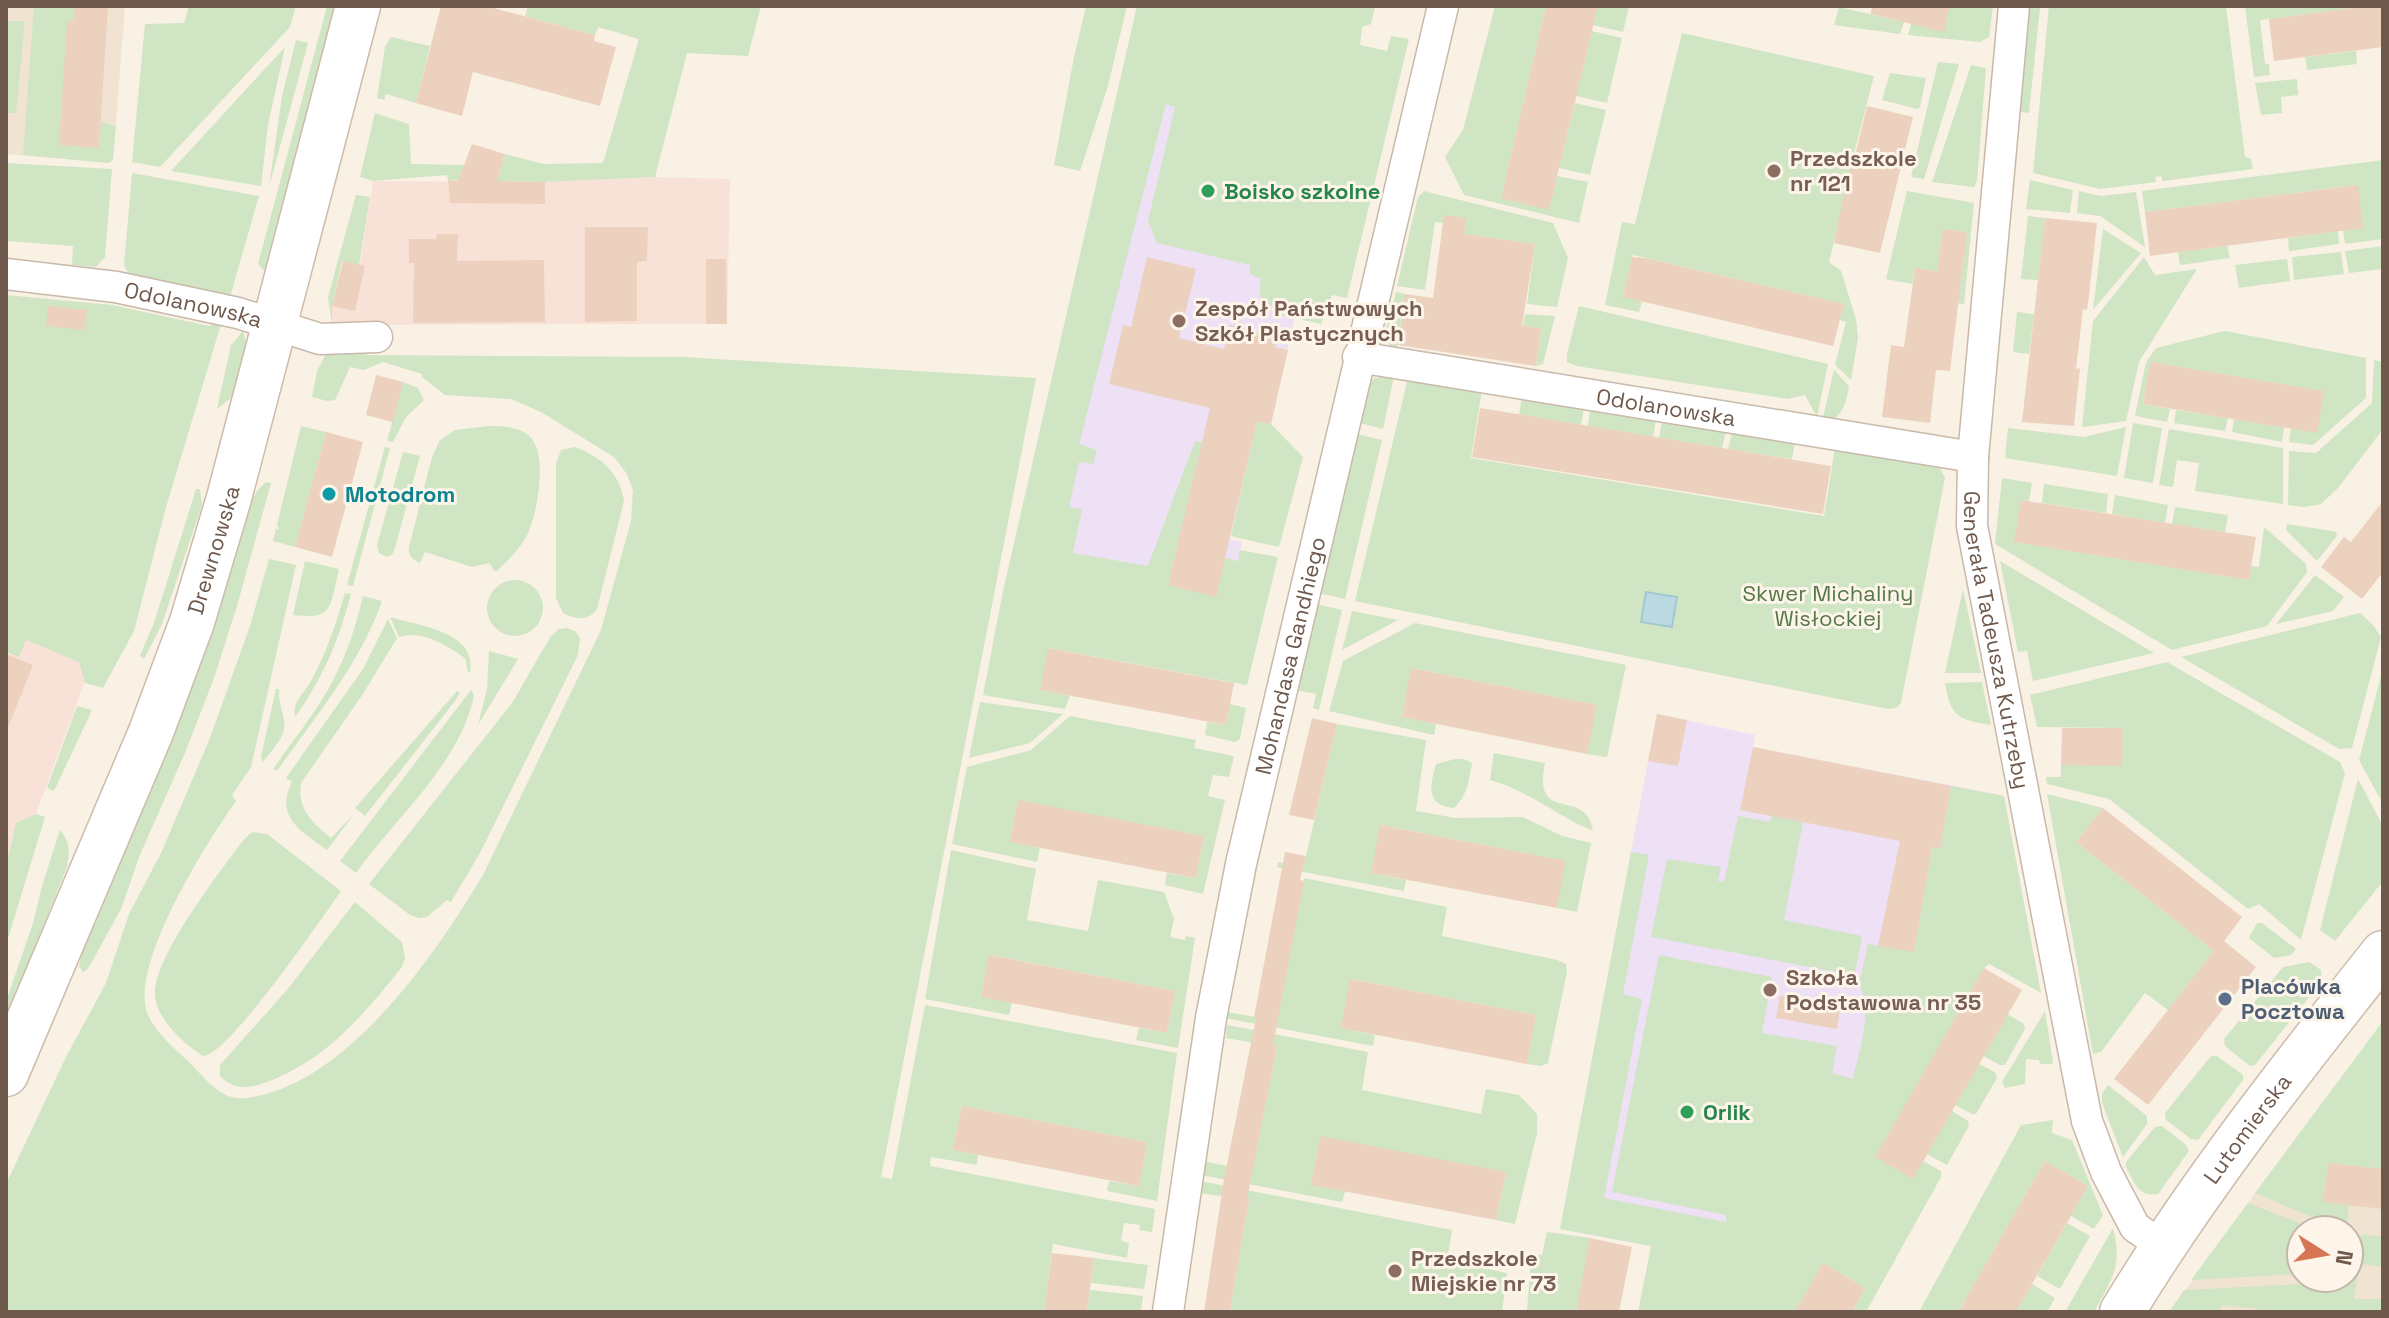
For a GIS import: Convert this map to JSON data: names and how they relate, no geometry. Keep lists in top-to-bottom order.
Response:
{
  "streets": {
    "main road": ["Drewnowska", "Lutomierska"],
    "street": ["Odolanowska", "Generała Tadeusza Kutrzeby", "Mohandasa Gandhiego"]
  },
  "crossings": [
    ["Odolanowska", "Drewnowska"],
    ["Odolanowska", "Generała Tadeusza Kutrzeby"],
    ["Odolanowska", "Mohandasa Gandhiego"],
    ["Generała Tadeusza Kutrzeby", "Lutomierska"]
  ],
  "parks": ["Skwer Michaliny Wisłockiej"],
  "places": [
    "Przedszkole nr 121",
    "Boisko szkolne",
    "Zespół Państwowych Szkół Plastycznych",
    "Motodrom",
    "Szkoła Podstawowa nr 35",
    "Placówka Pocztowa",
    "Orlik",
    "Przedszkole Miejskie nr 73"
  ],
  "north": "right"
}
